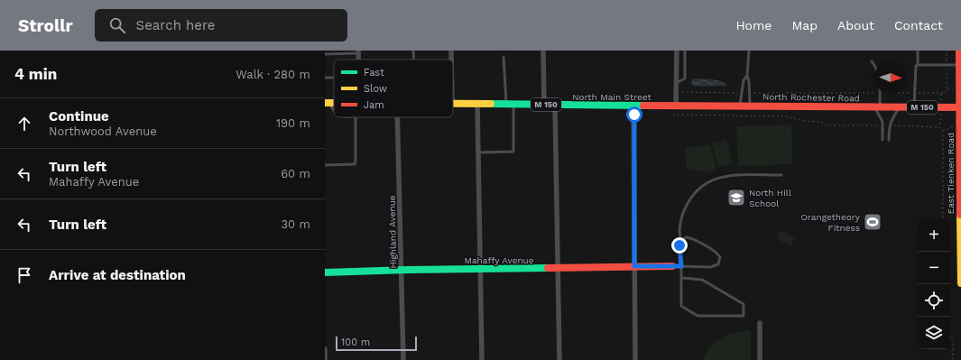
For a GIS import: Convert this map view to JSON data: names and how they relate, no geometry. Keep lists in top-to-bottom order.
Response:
{
  "streets": {
    "main road": [
      "North Main Street",
      "North Rochester Road",
      "M 150",
      "East Tienken Road",
      "Mahaffy Avenue"
    ],
    "street": ["Highland Avenue"]
  },
  "crossings": [
    ["North Main Street", "North Rochester Road"],
    ["North Rochester Road", "East Tienken Road"],
    ["Highland Avenue", "Mahaffy Avenue"]
  ],
  "places": {
    "school or university": ["North Hill School"],
    "sports": ["Orangetheory Fitness"]
  },
  "legend": ["Fast", "Slow", "Jam"],
  "scale_bar": "100 m",
  "north": "right",
  "page": {
    "header": "Strollr",
    "search": "Search here",
    "nav": [
      "Home",
      "Map",
      "About",
      "Contact"
    ],
    "heading": ["4 min", "Walk · 280 m"],
    "list": [
      ["Continue", "Northwood Avenue", "190 m"],
      ["Turn left", "Mahaffy Avenue", "60 m"],
      ["Turn left", "30 m"],
      "Arrive at destination"
    ],
    "map_buttons": ["+", "−"],
    "scale": "100 m"
  }
}
